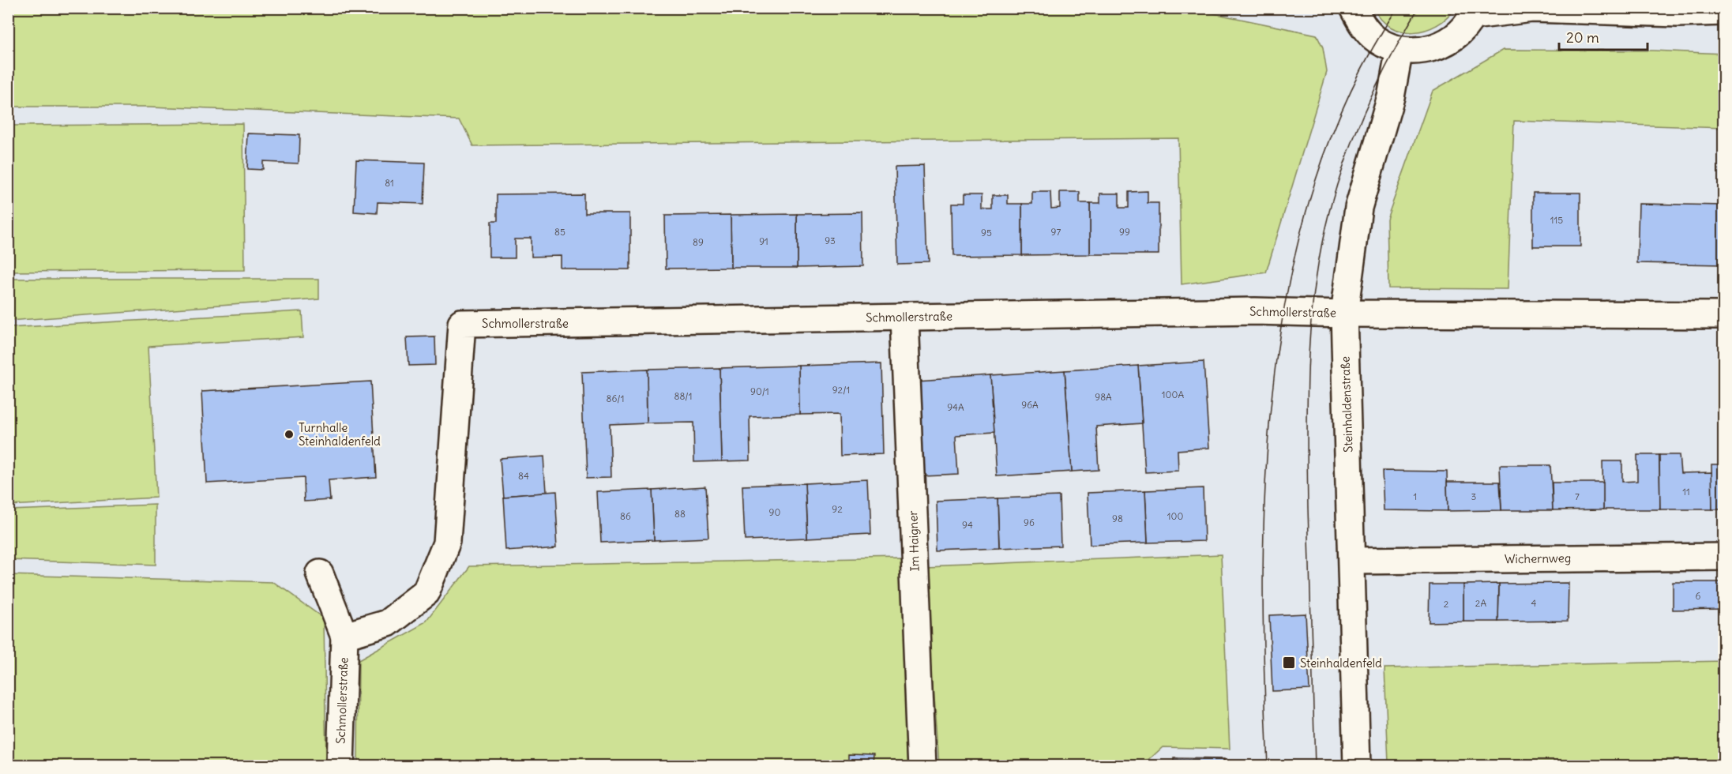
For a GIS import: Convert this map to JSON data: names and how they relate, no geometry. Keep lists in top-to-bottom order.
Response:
{
  "streets": {
    "street": [
      "Schmollerstraße",
      "Steinhaldenstraße",
      "Im Haigner",
      "Wichernweg"
    ]
  },
  "crossings": [
    ["Schmollerstraße", "Steinhaldenstraße"],
    ["Schmollerstraße", "Im Haigner"],
    ["Steinhaldenstraße", "Wichernweg"]
  ],
  "places": {
    "other": ["Turnhalle Steinhaldenfeld"],
    "transit": ["Steinhaldenfeld"]
  },
  "house_numbers": [
    "81",
    "115",
    "85",
    "97",
    "99",
    "95",
    "93",
    "91",
    "89",
    "92/1",
    "90/1",
    "100A",
    "88/1",
    "98A",
    "86/1",
    "96A",
    "94A",
    "84",
    "11",
    "1",
    "3",
    "7",
    "92",
    "90",
    "88",
    "86",
    "100",
    "98",
    "96",
    "94",
    "6",
    "2A",
    "4",
    "2"
  ],
  "scale_bar": "20 m"
}
